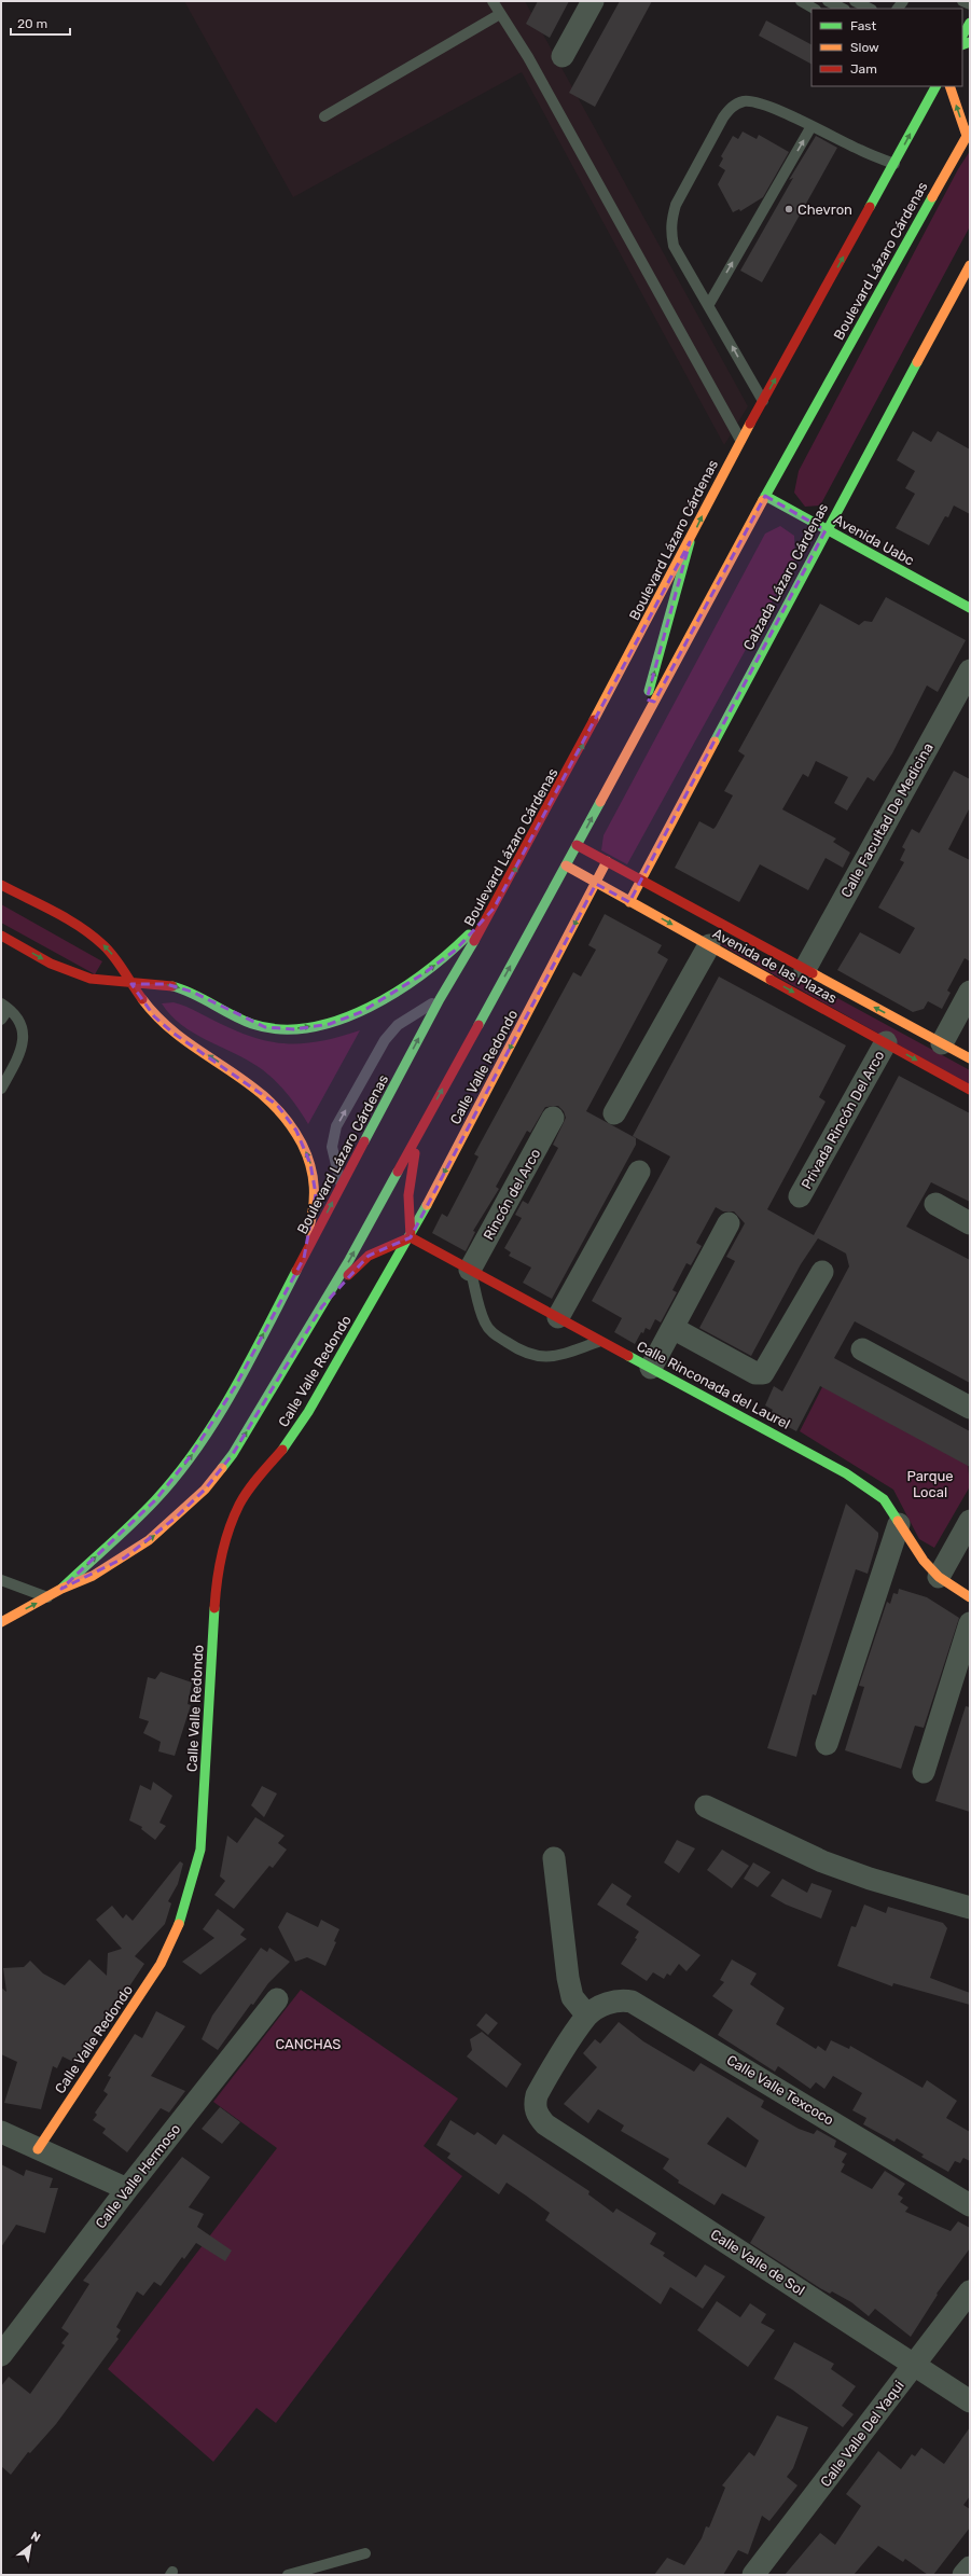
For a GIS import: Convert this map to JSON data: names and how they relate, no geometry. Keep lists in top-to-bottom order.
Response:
{
  "streets": {
    "main road": [
      "Boulevard Lázaro Cárdenas",
      "Avenida Uabc",
      "Calzada Lázaro Cárdenas",
      "Avenida de las Plazas",
      "Calle Valle Redondo",
      "Calle Rinconada del Laurel"
    ],
    "street": [
      "Calle Facultad De Medicina",
      "Privada Rincón Del Arco",
      "Rincón del Arco",
      "Calle Valle Texcoco",
      "Calle Valle Hermoso",
      "Calle Valle de Sol",
      "Calle Valle Del Yaqui"
    ]
  },
  "crossings": [
    ["Boulevard Lázaro Cárdenas", "Avenida Uabc"],
    ["Boulevard Lázaro Cárdenas", "Avenida de las Plazas"],
    ["Avenida Uabc", "Calzada Lázaro Cárdenas"],
    ["Calzada Lázaro Cárdenas", "Avenida de las Plazas"],
    ["Calle Facultad De Medicina", "Avenida de las Plazas"],
    ["Avenida de las Plazas", "Calle Valle Redondo"],
    ["Avenida de las Plazas", "Privada Rincón Del Arco"],
    ["Calle Valle Redondo", "Calle Rinconada del Laurel"],
    ["Rincón del Arco", "Calle Rinconada del Laurel"],
    ["Calle Valle Texcoco", "Calle Valle de Sol"],
    ["Calle Valle de Sol", "Calle Valle Del Yaqui"]
  ],
  "parks": ["Parque Local", "CANCHAS"],
  "places": ["Chevron"],
  "legend": ["Fast", "Slow", "Jam"],
  "scale_bar": "20 m",
  "north": "top right"
}
